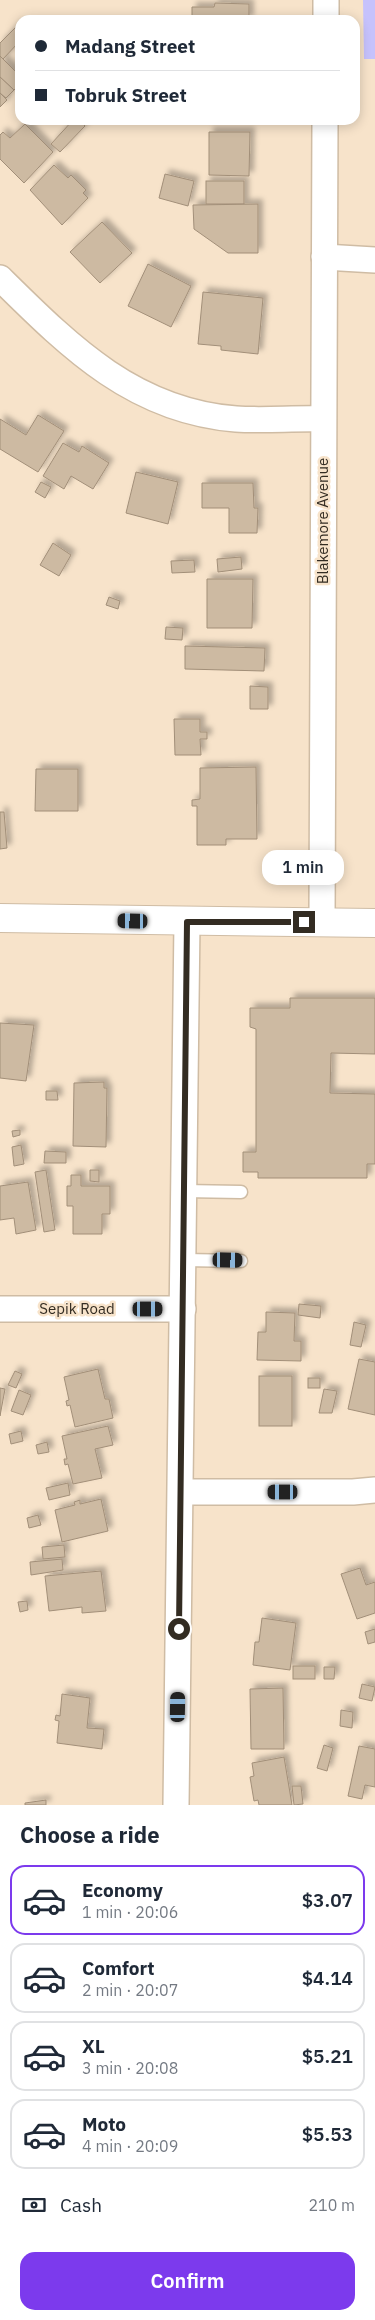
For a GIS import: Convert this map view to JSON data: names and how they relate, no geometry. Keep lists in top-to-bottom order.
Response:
{
  "streets": {
    "street": ["Blakemore Avenue", "Sepik Road"]
  },
  "page": {
    "banner": ["Madang Street", "Tobruk Street"],
    "bubble": "1 min",
    "heading": "Choose a ride",
    "list": [
      {
        "name": "Economy",
        "note": "1 min · 20:06",
        "value": "$3.07"
      },
      {
        "name": "Comfort",
        "note": "2 min · 20:07",
        "value": "$4.14"
      },
      {
        "name": "XL",
        "note": "3 min · 20:08",
        "value": "$5.21"
      },
      {
        "name": "Moto",
        "note": "4 min · 20:09",
        "value": "$5.53"
      }
    ],
    "pay": ["Cash", "210 m"],
    "buttons": "Confirm"
  }
}
